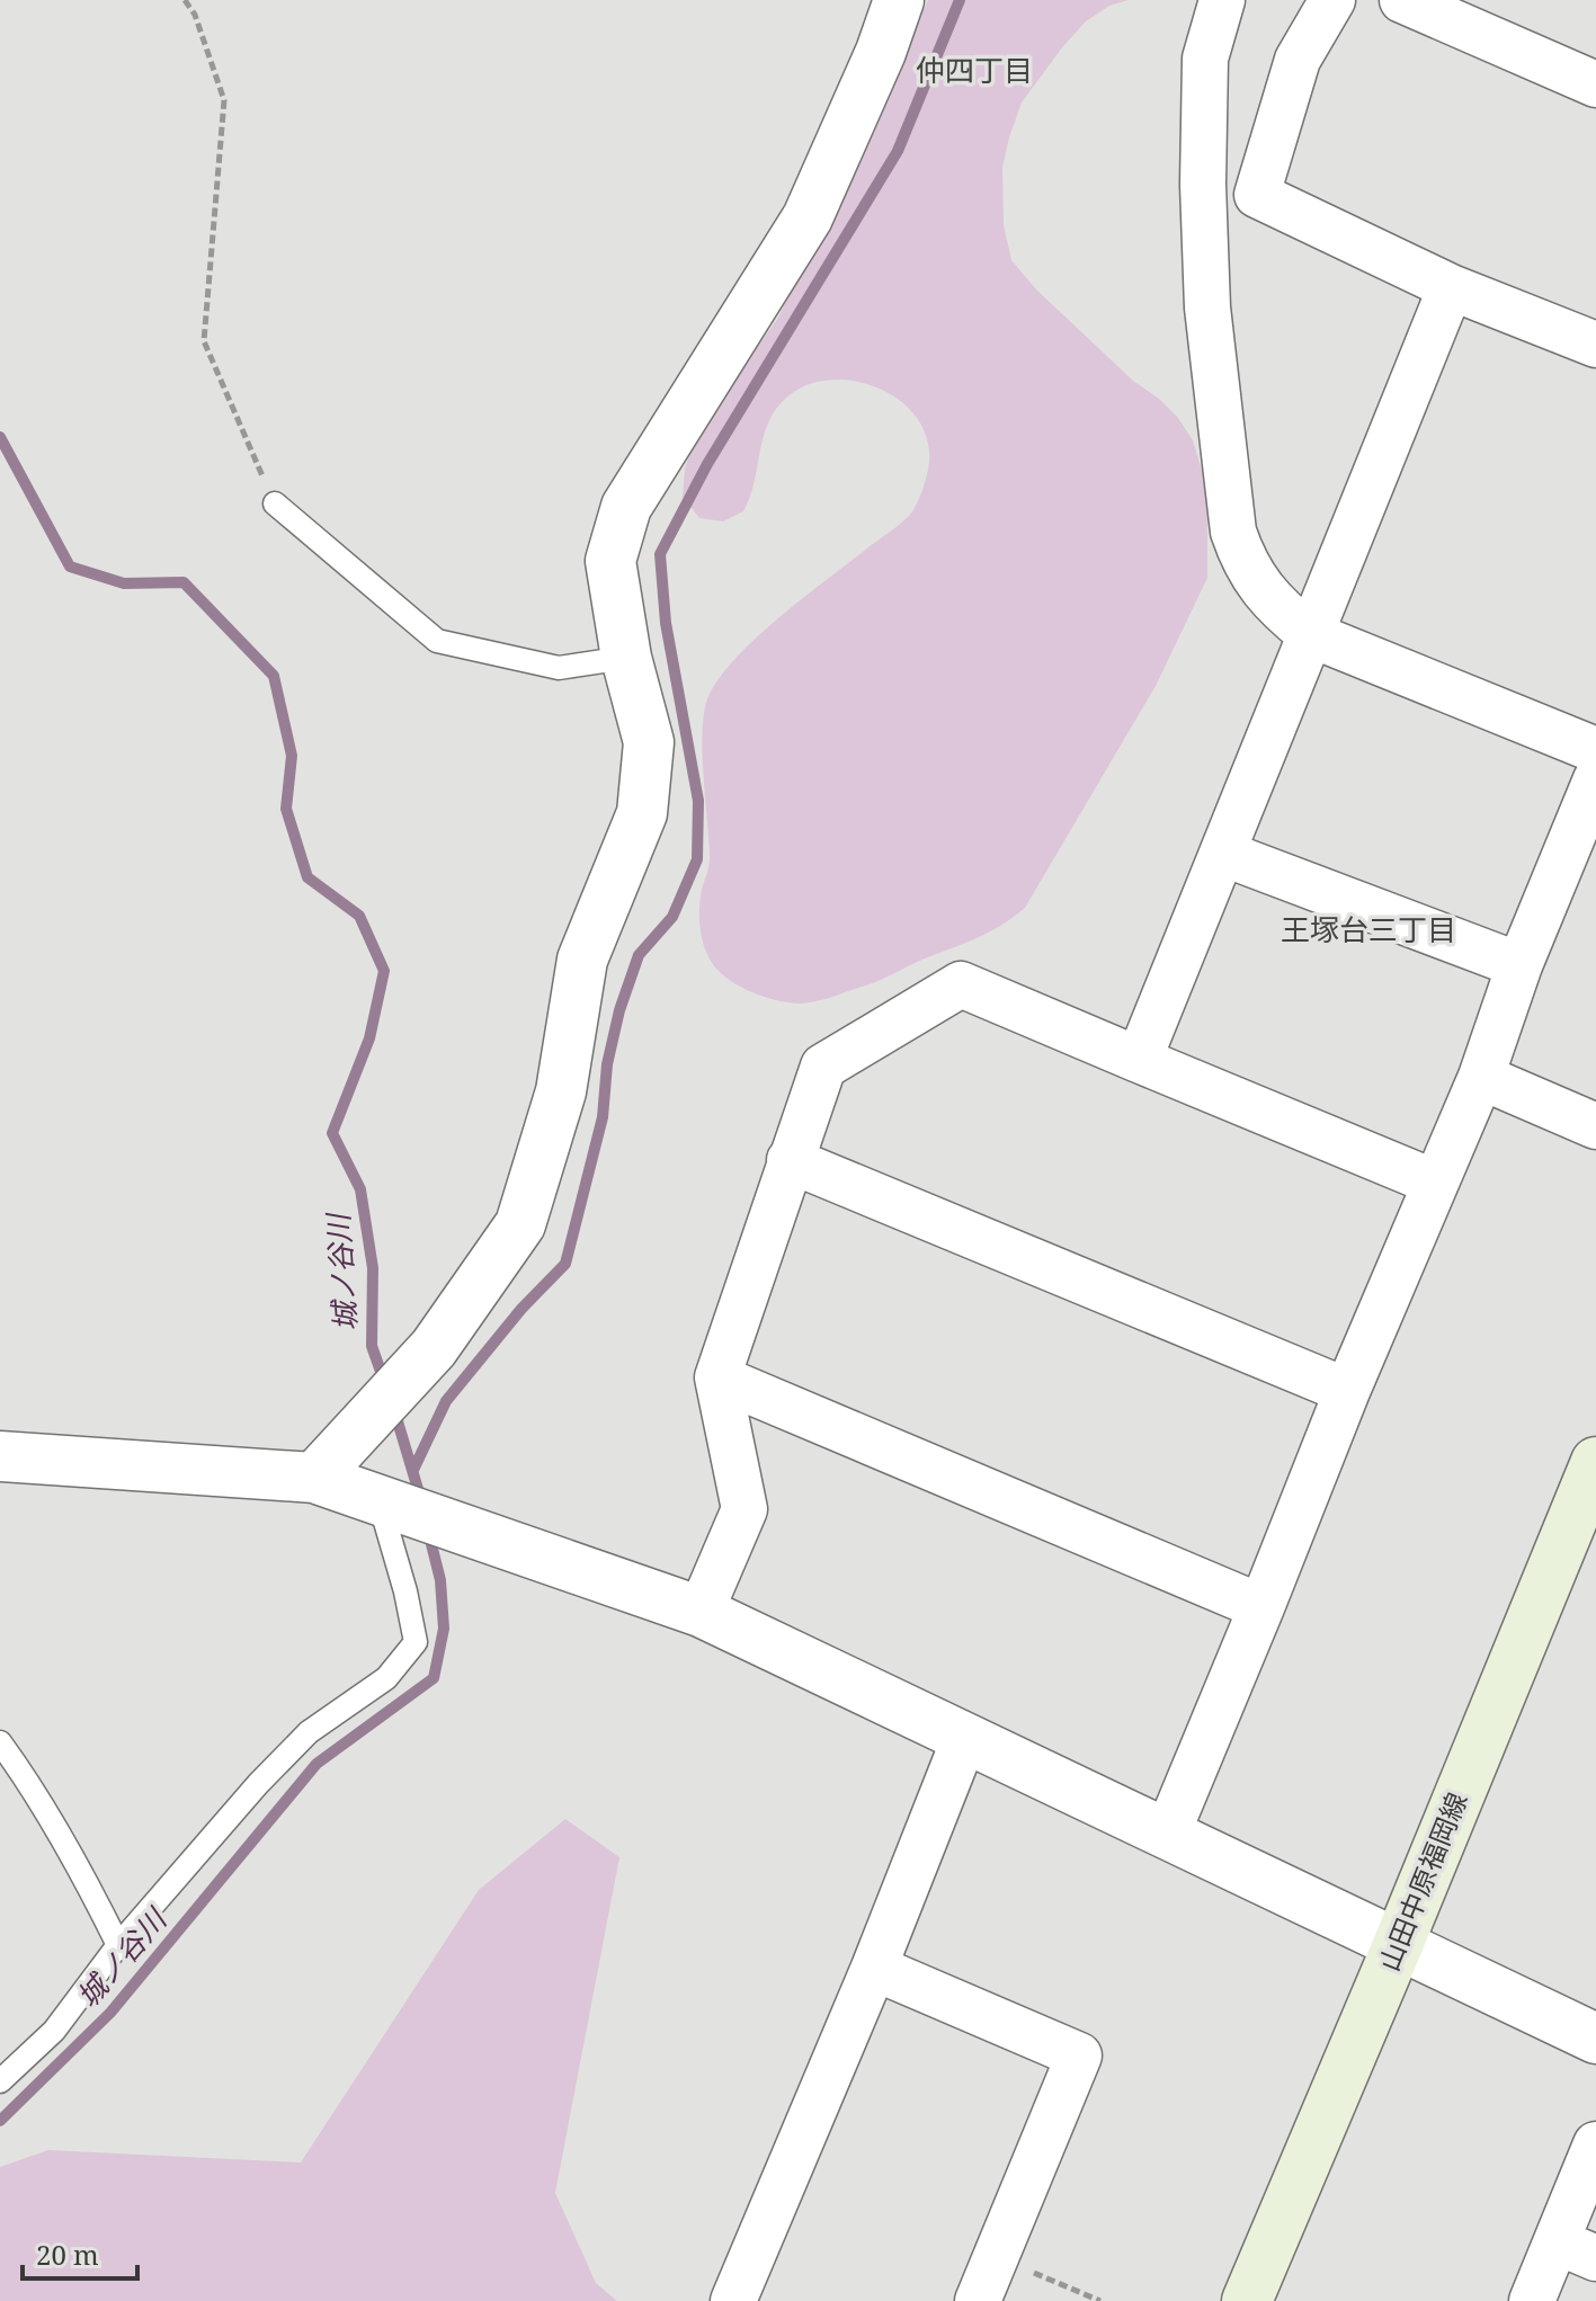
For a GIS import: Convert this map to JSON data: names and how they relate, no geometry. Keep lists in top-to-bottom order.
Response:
{
  "streets": {
    "main road": ["山田中原福岡線"]
  },
  "districts": ["仲四丁目", "王塚台三丁目"],
  "water": ["城ノ谷川"],
  "scale_bar": "20 m"
}
